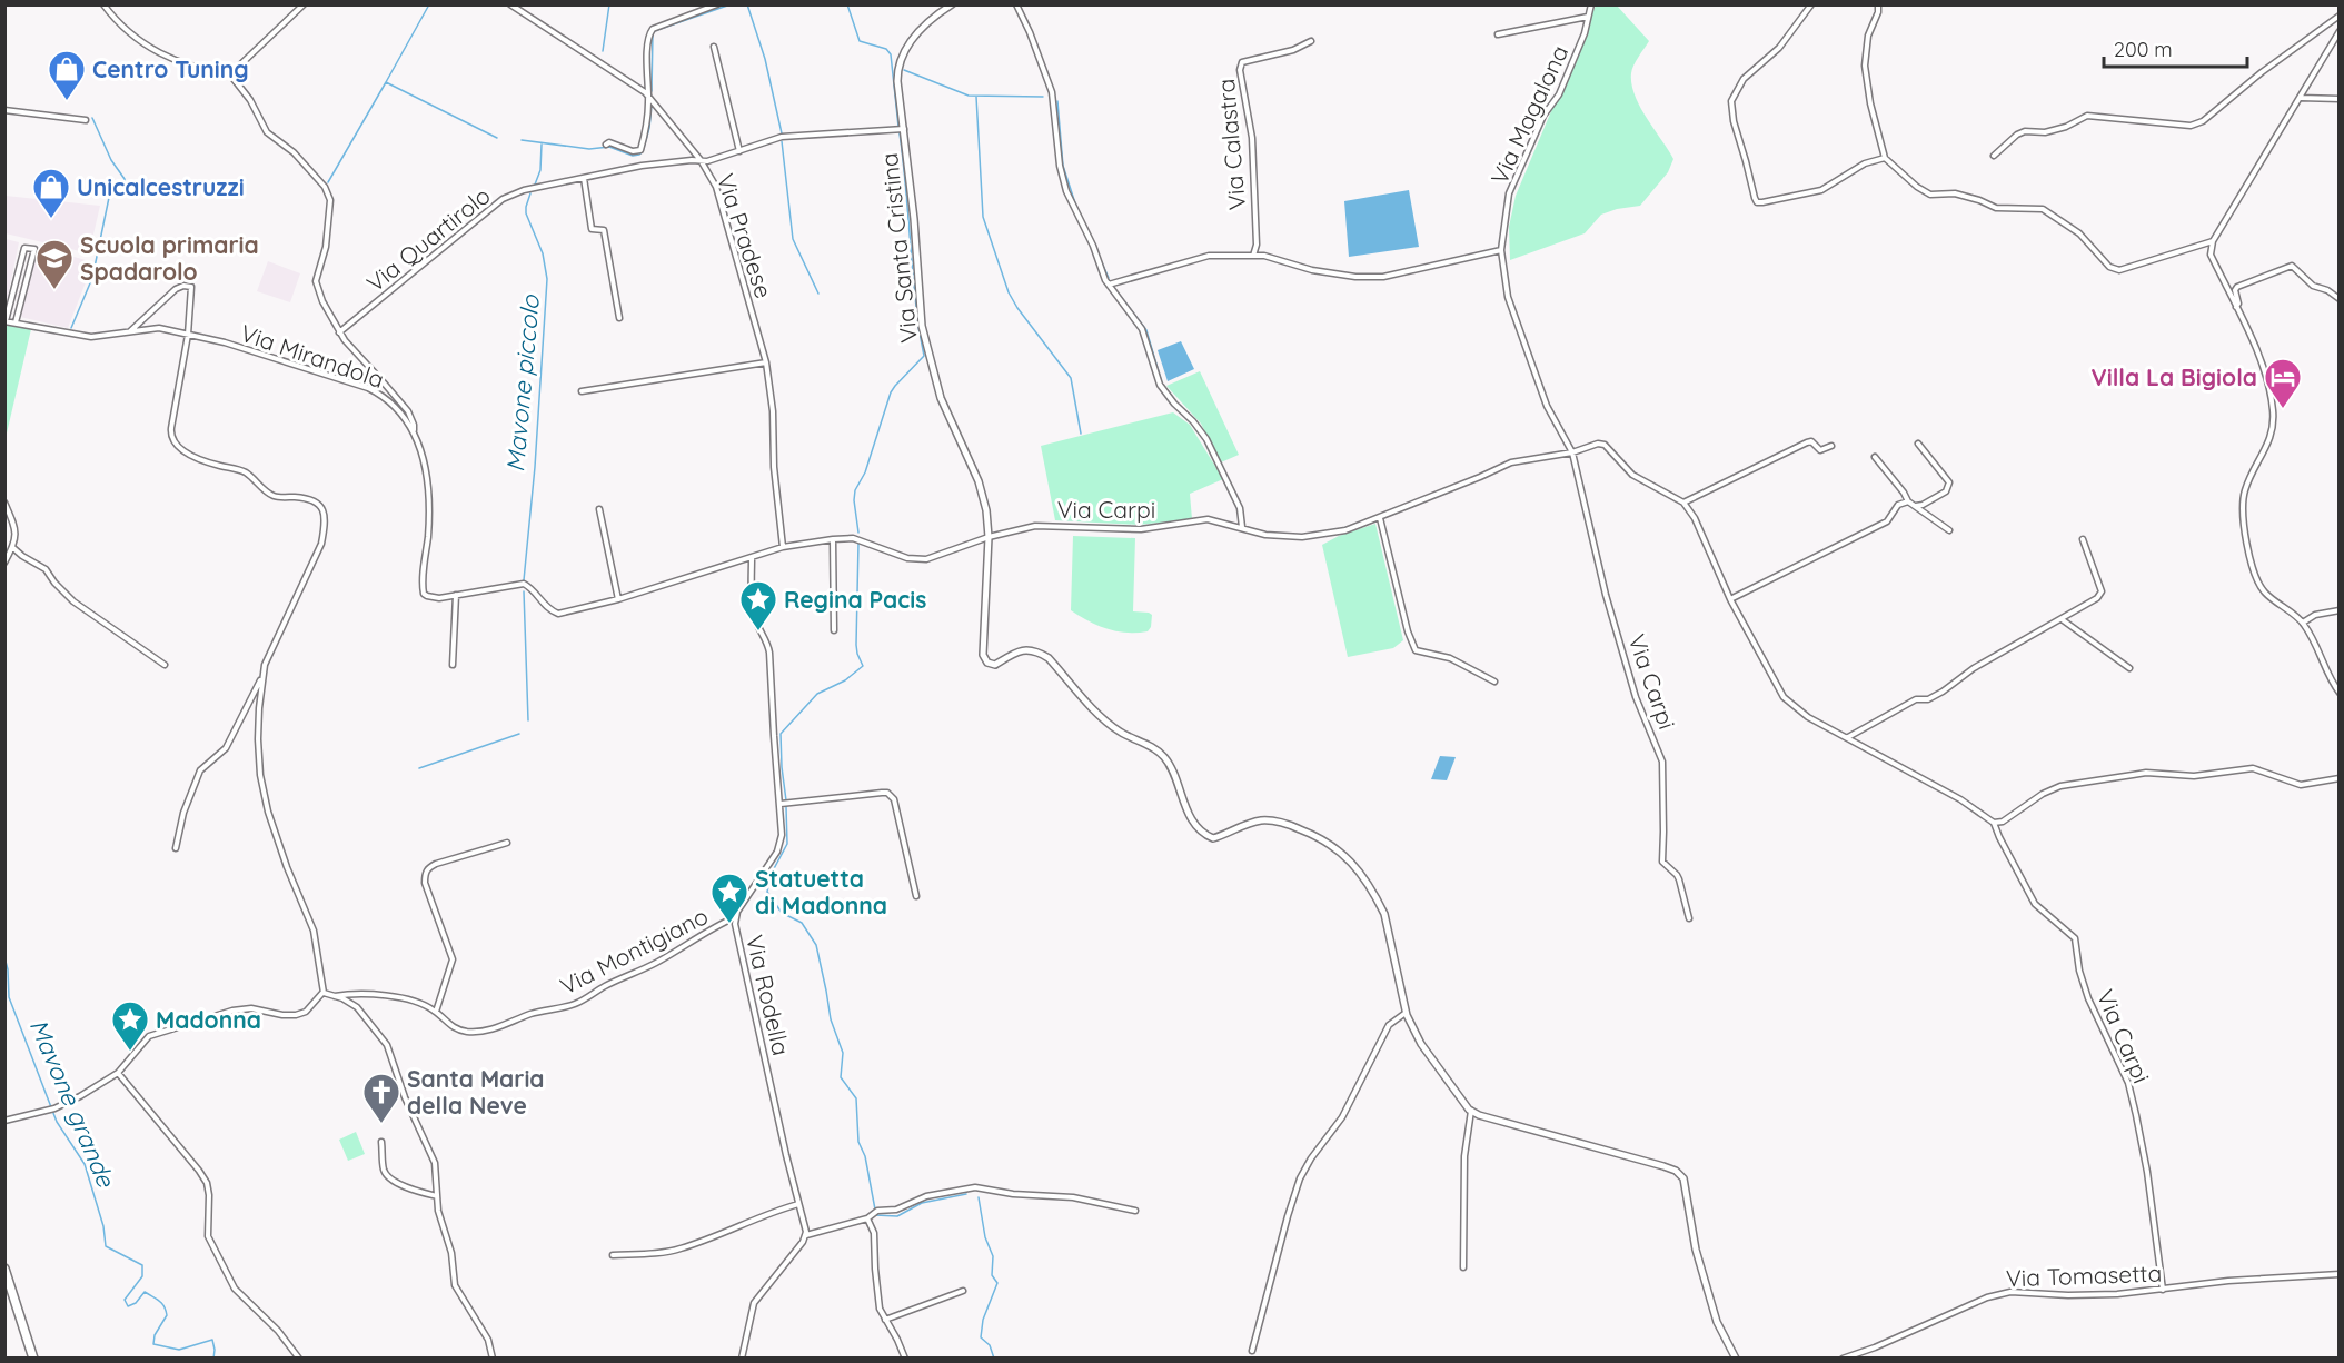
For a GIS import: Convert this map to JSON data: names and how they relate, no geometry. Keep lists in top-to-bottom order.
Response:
{
  "streets": {
    "street": [
      "Via Magalona",
      "Via Calastra",
      "Via Pradese",
      "Via Quartirolo",
      "Via Santa Cristina",
      "Via Mirandola",
      "Via Carpi",
      "Via Montigiano",
      "Via Rodella",
      "Via Tomasetta"
    ]
  },
  "crossings": [
    ["Via Magalona", "Via Carpi"],
    ["Via Pradese", "Via Quartirolo"],
    ["Via Pradese", "Via Mirandola"],
    ["Via Quartirolo", "Via Santa Cristina"],
    ["Via Santa Cristina", "Via Mirandola"],
    ["Via Santa Cristina", "Via Carpi"],
    ["Via Mirandola", "Via Carpi"],
    ["Via Mirandola", "Via Rodella"],
    ["Via Carpi", "Via Tomasetta"],
    ["Via Montigiano", "Via Rodella"]
  ],
  "water": ["Mavone piccolo", "Mavone grande"],
  "places": {
    "shop": ["Centro Tuning", "Unicalcestruzzi"],
    "school or university": ["Scuola primaria Spadarolo"],
    "hotel": ["Villa La Bigiola"],
    "place": ["Regina Pacis", "Statuetta di Madonna", "Madonna"],
    "church": ["Santa Maria della Neve"]
  },
  "scale_bar": "200 m"
}
